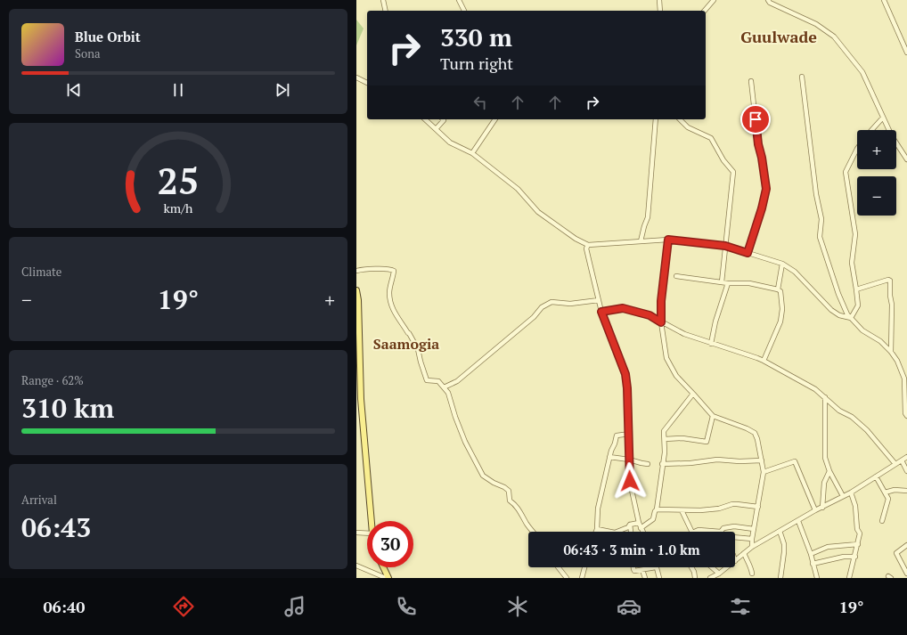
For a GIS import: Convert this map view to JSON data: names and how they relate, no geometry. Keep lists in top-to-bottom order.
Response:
{
  "districts": ["Guulwade", "Saamogia"],
  "page": {
    "turn": ["330 m", "Turn right"],
    "song": ["Blue Orbit", "Sona"],
    "map_buttons": ["+", "−"],
    "tile": [
      "Climate",
      ["Range · 62%", "310 km"],
      ["Arrival", "06:43"]
    ],
    "heat": ["−", "19°", "+"],
    "limit": "30",
    "trip": "06:43 · 3 min · 1.0 km",
    "tabs": ["06:40", "19°"],
    "gauge": ["25", "km/h"]
  }
}
